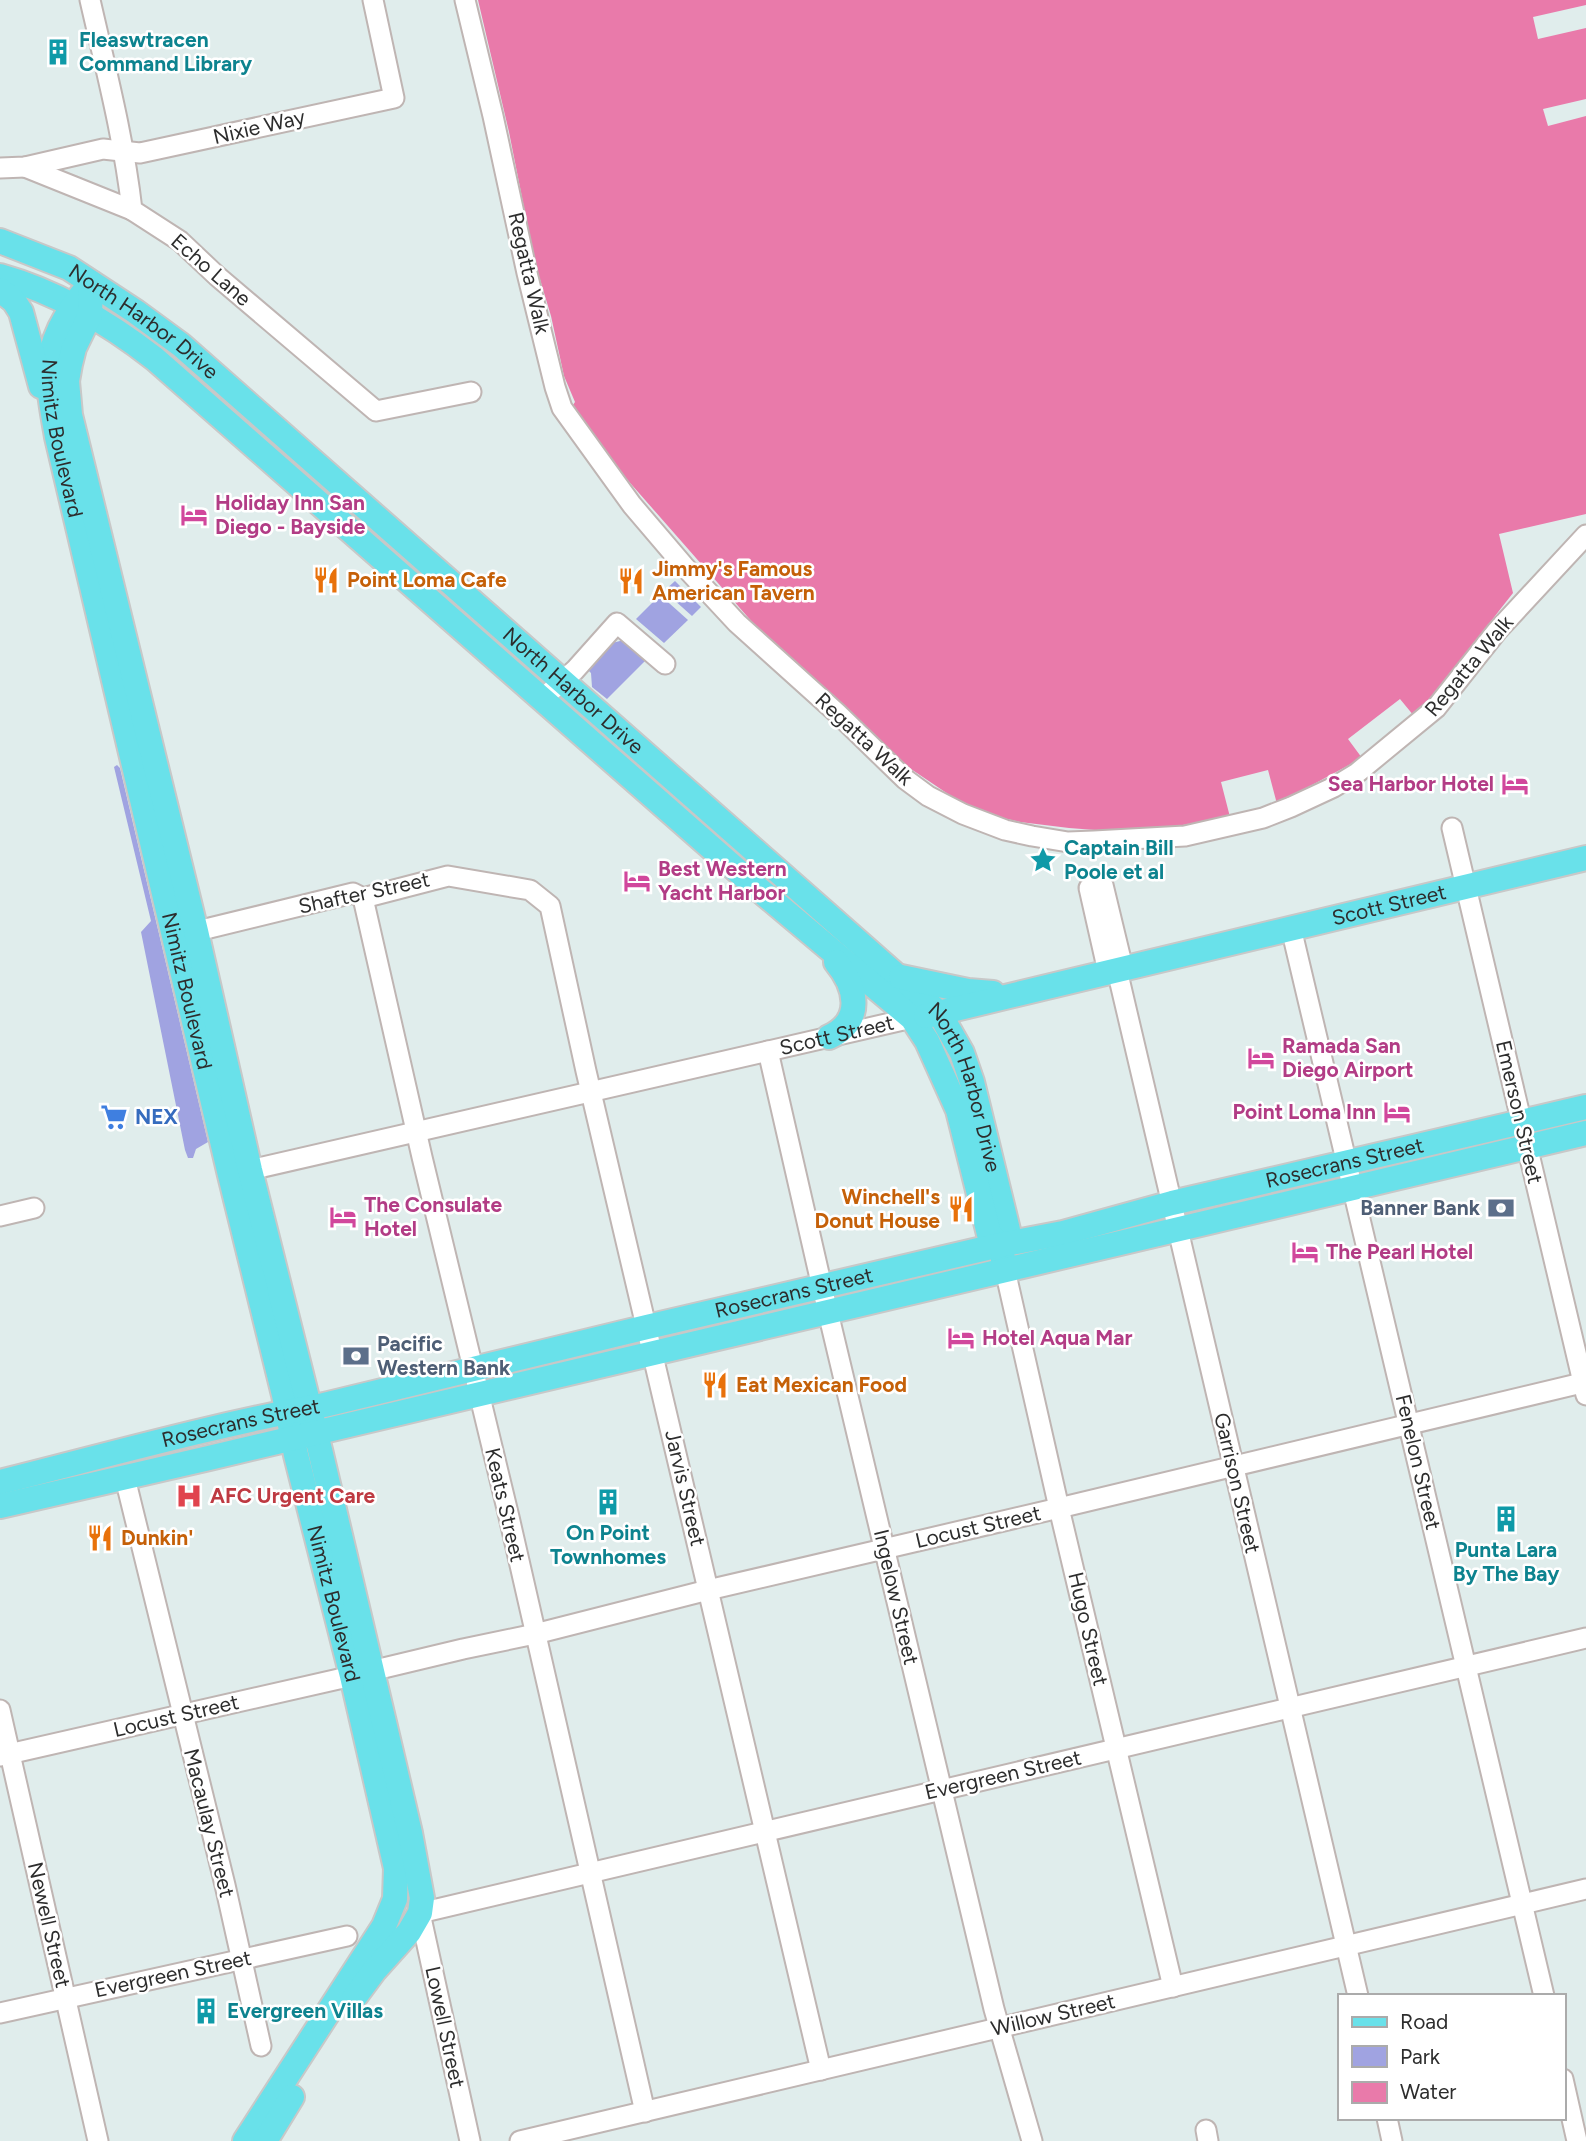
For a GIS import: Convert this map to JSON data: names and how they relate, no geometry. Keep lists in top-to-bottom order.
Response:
{
  "streets": {
    "main road": [
      "North Harbor Drive",
      "Nimitz Boulevard",
      "Scott Street",
      "Rosecrans Street"
    ],
    "street": [
      "Nixie Way",
      "Echo Lane",
      "Regatta Walk",
      "Shafter Street",
      "Emerson Street",
      "Fenelon Street",
      "Garrison Street",
      "Jarvis Street",
      "Keats Street",
      "Locust Street",
      "Ingelow Street",
      "Hugo Street",
      "Evergreen Street",
      "Macaulay Street",
      "Newell Street",
      "Willow Street",
      "Lowell Street"
    ]
  },
  "crossings": [
    ["North Harbor Drive", "Nimitz Boulevard"],
    ["North Harbor Drive", "Scott Street"],
    ["North Harbor Drive", "Rosecrans Street"],
    ["North Harbor Drive", "Hugo Street"],
    ["Nimitz Boulevard", "Shafter Street"],
    ["Nimitz Boulevard", "Scott Street"],
    ["Nimitz Boulevard", "Rosecrans Street"],
    ["Nimitz Boulevard", "Locust Street"],
    ["Nimitz Boulevard", "Evergreen Street"],
    ["Nimitz Boulevard", "Lowell Street"],
    ["Shafter Street", "Jarvis Street"],
    ["Shafter Street", "Keats Street"],
    ["Scott Street", "Emerson Street"],
    ["Scott Street", "Fenelon Street"],
    ["Scott Street", "Garrison Street"],
    ["Scott Street", "Jarvis Street"],
    ["Scott Street", "Keats Street"],
    ["Scott Street", "Ingelow Street"],
    ["Emerson Street", "Rosecrans Street"],
    ["Emerson Street", "Locust Street"],
    ["Rosecrans Street", "Fenelon Street"],
    ["Rosecrans Street", "Garrison Street"],
    ["Rosecrans Street", "Jarvis Street"],
    ["Rosecrans Street", "Keats Street"],
    ["Rosecrans Street", "Ingelow Street"],
    ["Rosecrans Street", "Hugo Street"],
    ["Rosecrans Street", "Macaulay Street"],
    ["Fenelon Street", "Locust Street"],
    ["Fenelon Street", "Evergreen Street"],
    ["Fenelon Street", "Willow Street"],
    ["Garrison Street", "Locust Street"],
    ["Garrison Street", "Evergreen Street"],
    ["Garrison Street", "Willow Street"],
    ["Jarvis Street", "Locust Street"],
    ["Jarvis Street", "Evergreen Street"],
    ["Jarvis Street", "Willow Street"],
    ["Keats Street", "Locust Street"],
    ["Keats Street", "Evergreen Street"],
    ["Keats Street", "Willow Street"],
    ["Locust Street", "Ingelow Street"],
    ["Locust Street", "Hugo Street"],
    ["Locust Street", "Macaulay Street"],
    ["Locust Street", "Newell Street"],
    ["Ingelow Street", "Evergreen Street"],
    ["Ingelow Street", "Willow Street"],
    ["Hugo Street", "Evergreen Street"],
    ["Hugo Street", "Willow Street"],
    ["Evergreen Street", "Macaulay Street"],
    ["Evergreen Street", "Newell Street"],
    ["Evergreen Street", "Lowell Street"]
  ],
  "places": {
    "building": [
      "Fleaswtracen Command Library",
      "On Point Townhomes",
      "Punta Lara By The Bay",
      "Evergreen Villas"
    ],
    "hotel": [
      "Holiday Inn San Diego - Bayside",
      "Sea Harbor Hotel",
      "Best Western Yacht Harbor",
      "Ramada San Diego Airport",
      "Point Loma Inn",
      "The Consulate Hotel",
      "The Pearl Hotel",
      "Hotel Aqua Mar"
    ],
    "restaurant": [
      "Point Loma Cafe",
      "Jimmy's Famous American Tavern",
      "Winchell's Donut House",
      "Eat Mexican Food",
      "Dunkin'"
    ],
    "place": ["Captain Bill Poole et al"],
    "supermarket": ["NEX"],
    "bank": ["Banner Bank", "Pacific Western Bank"],
    "hospital": ["AFC Urgent Care"]
  },
  "legend": ["Road", "Park", "Water"]
}
